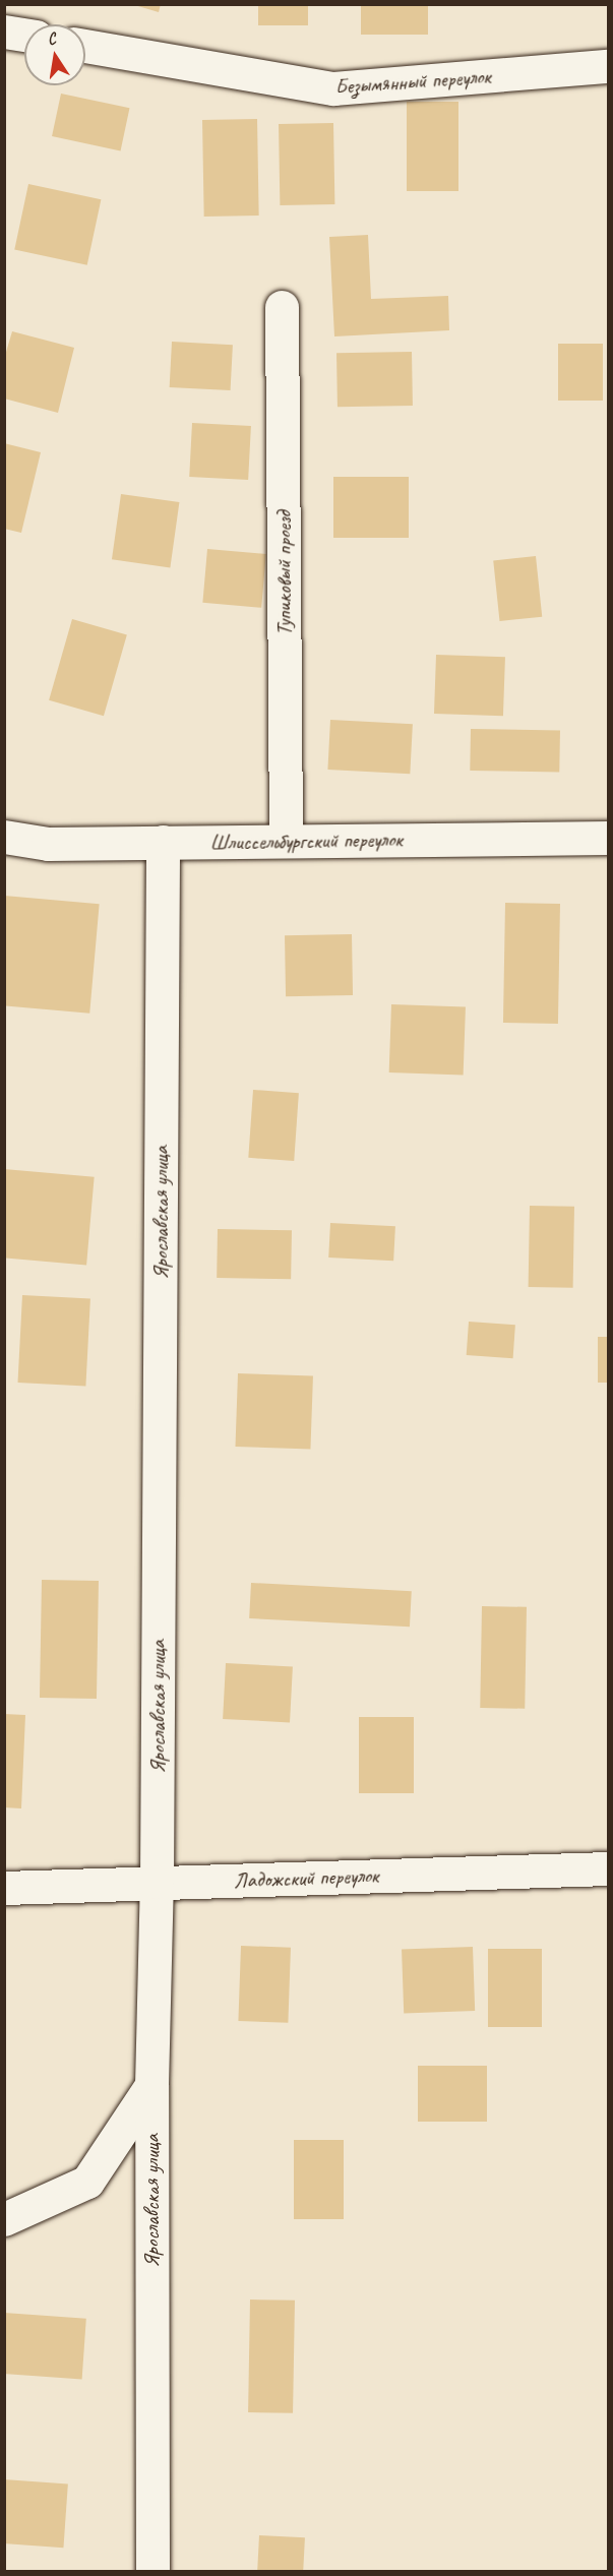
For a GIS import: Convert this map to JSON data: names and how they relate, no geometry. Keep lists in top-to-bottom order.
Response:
{
  "streets": {
    "street": [
      "Безымянный переулок",
      "Тупиковый проезд",
      "Шлиссельбургский переулок",
      "Ярославская улица",
      "Ладожский переулок"
    ]
  },
  "crossings": [
    ["Тупиковый проезд", "Шлиссельбургский переулок"],
    ["Шлиссельбургский переулок", "Ярославская улица"],
    ["Ярославская улица", "Ладожский переулок"]
  ],
  "north": "top"
}
